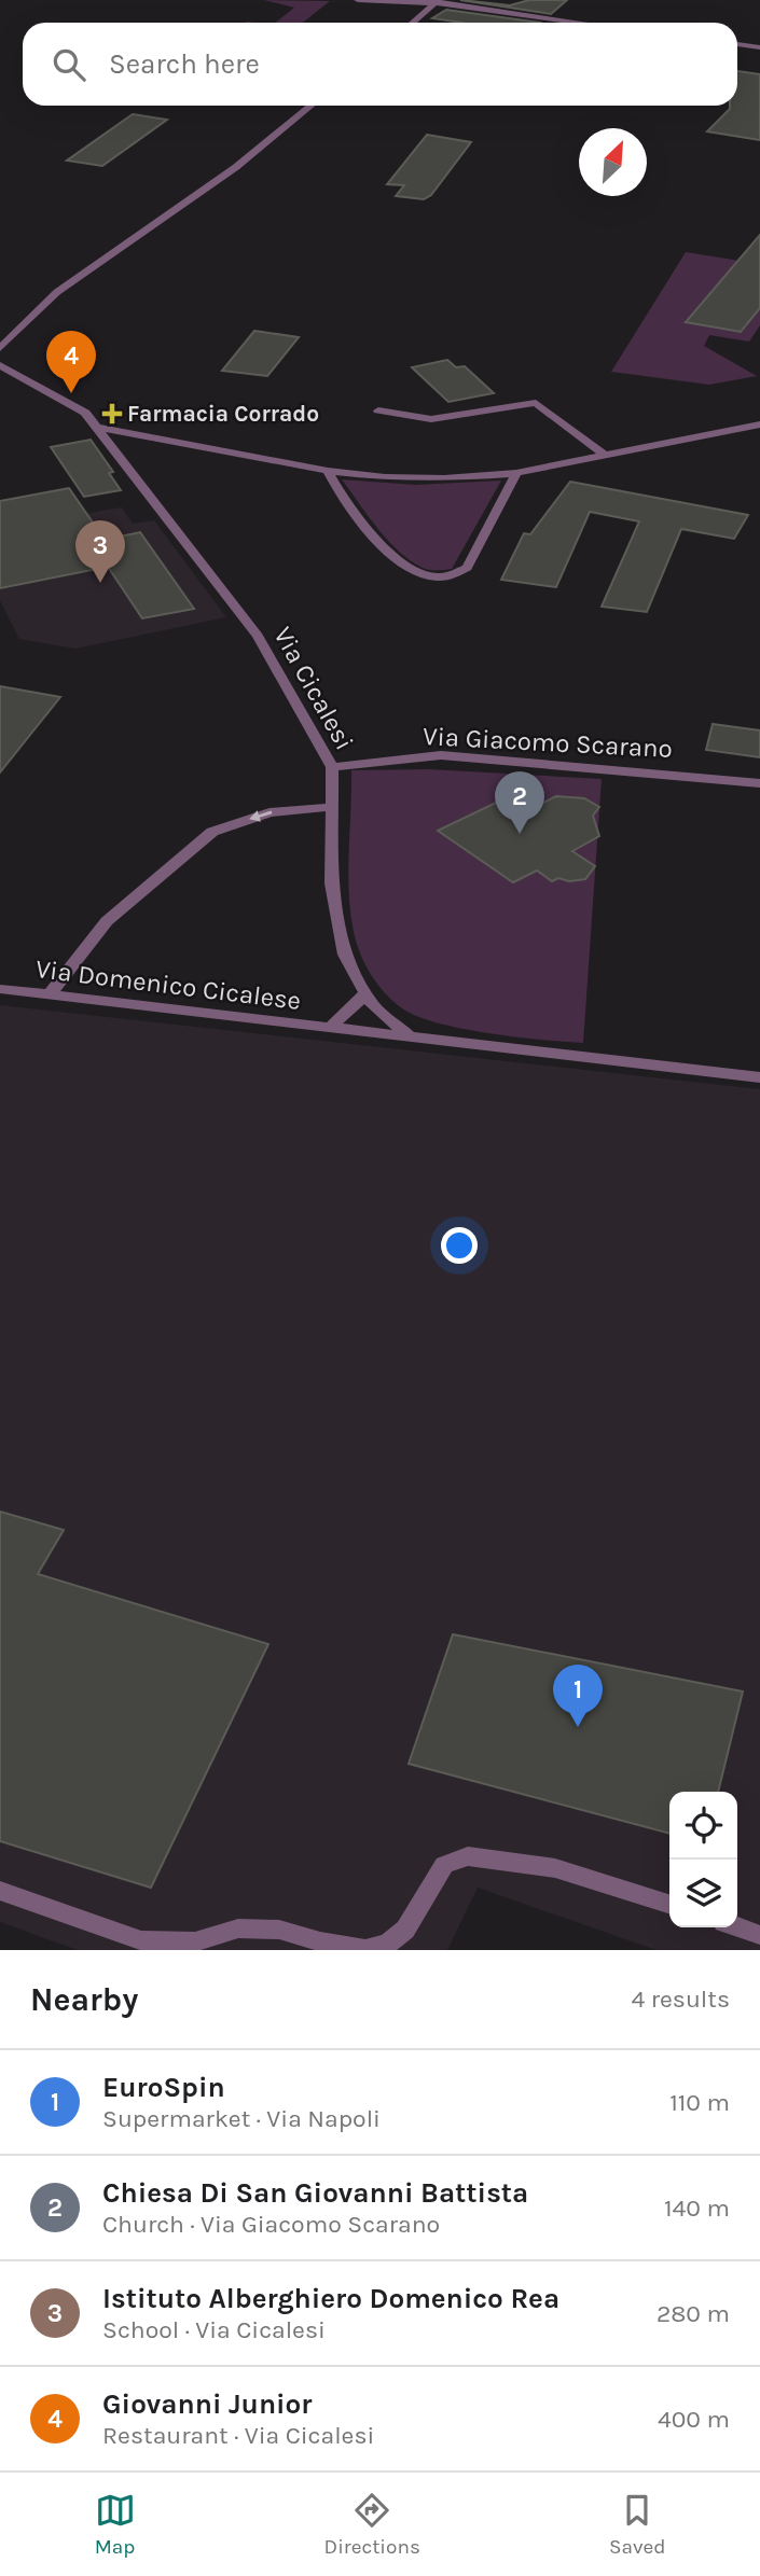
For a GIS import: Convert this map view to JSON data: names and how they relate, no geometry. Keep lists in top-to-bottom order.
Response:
{
  "streets": {
    "street": ["Via Cicalesi", "Via Giacomo Scarano", "Via Domenico Cicalese"]
  },
  "crossings": [
    ["Via Cicalesi", "Via Giacomo Scarano"],
    ["Via Cicalesi", "Via Domenico Cicalese"]
  ],
  "places": {
    "health": ["Farmacia Corrado"]
  },
  "north": "top right",
  "page": {
    "search": "Search here",
    "pins": [
      "4",
      "3",
      "2",
      "1"
    ],
    "heading": ["Nearby", "4 results"],
    "list": [
      {
        "mark": "1",
        "name": "EuroSpin",
        "note": "Supermarket · Via Napoli",
        "value": "110 m"
      },
      {
        "mark": "2",
        "name": "Chiesa Di San Giovanni Battista",
        "note": "Church · Via Giacomo Scarano",
        "value": "140 m"
      },
      {
        "mark": "3",
        "name": "Istituto Alberghiero Domenico Rea",
        "note": "School · Via Cicalesi",
        "value": "280 m"
      },
      {
        "mark": "4",
        "name": "Giovanni Junior",
        "note": "Restaurant · Via Cicalesi",
        "value": "400 m"
      }
    ],
    "nav": ["Map", "Directions", "Saved"]
  }
}
